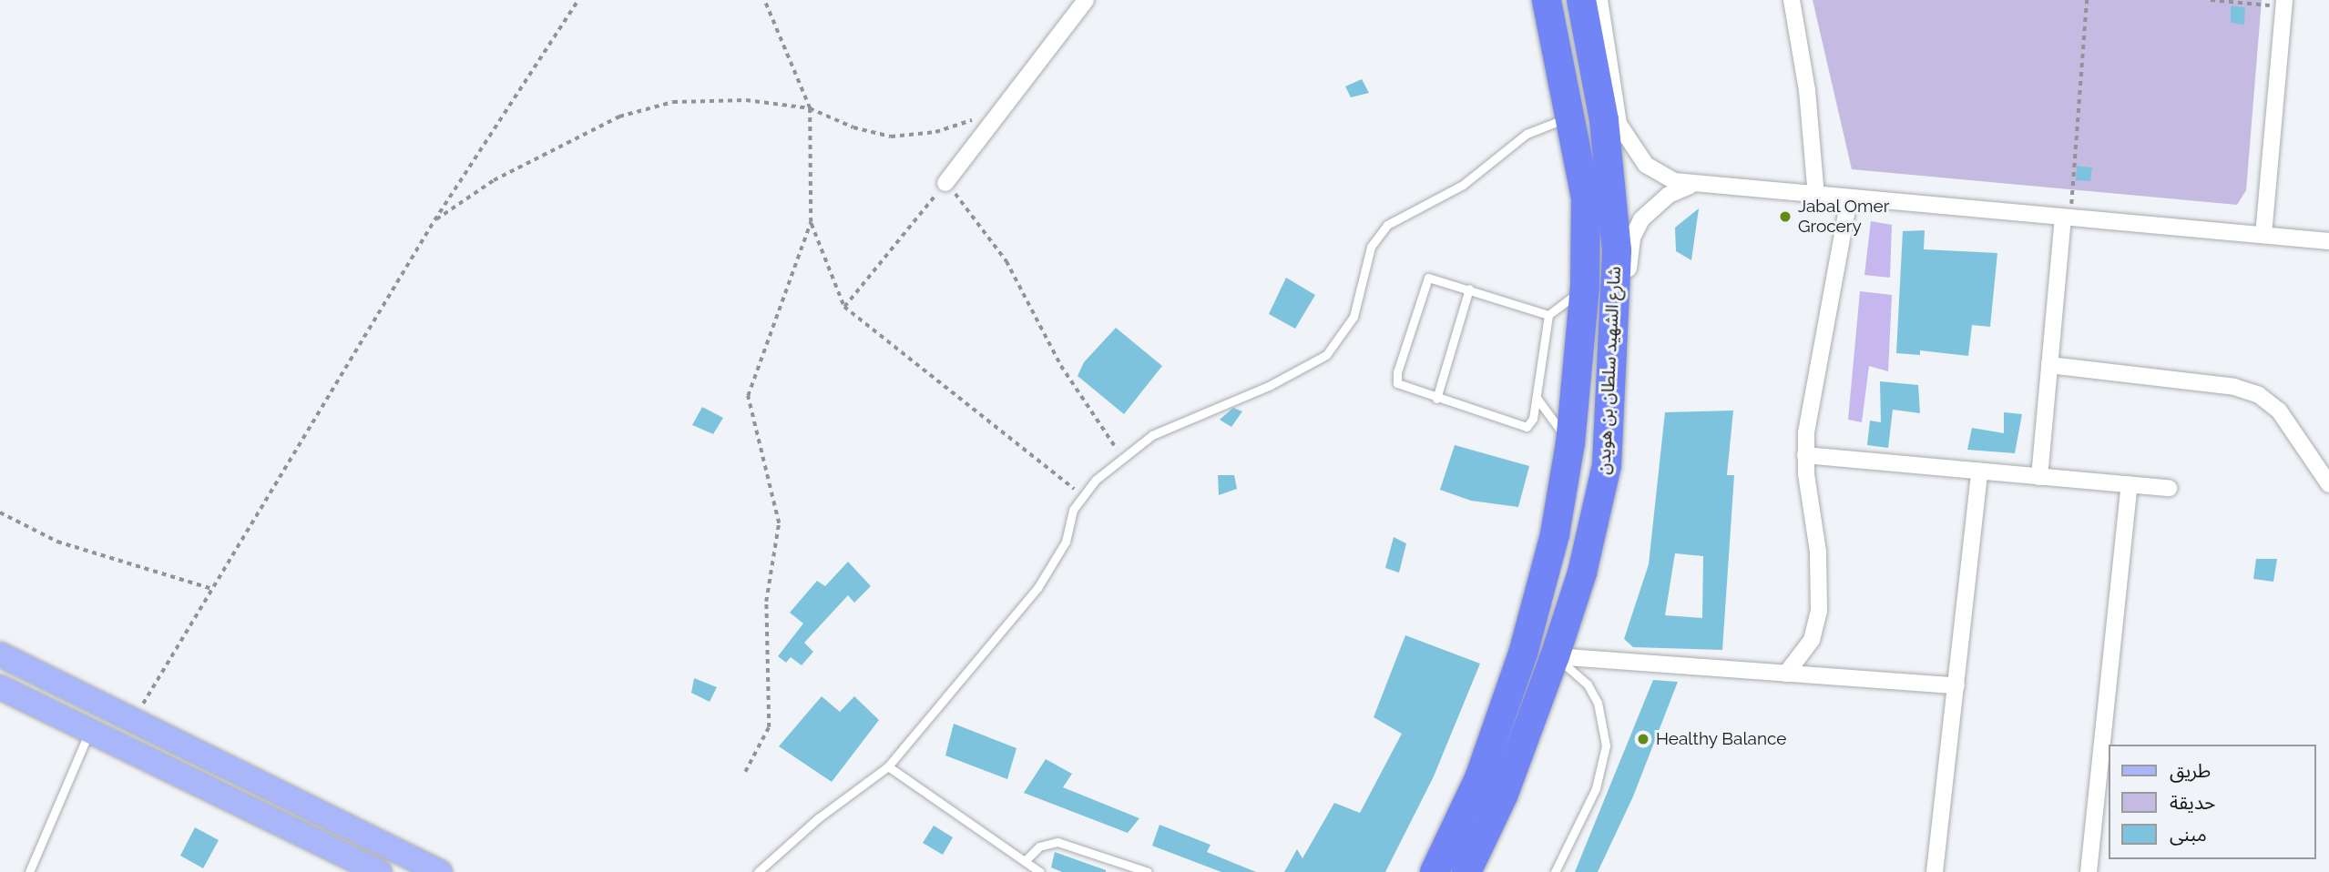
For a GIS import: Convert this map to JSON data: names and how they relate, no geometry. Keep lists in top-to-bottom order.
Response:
{
  "streets": {
    "highway": ["شارع الشهيد سلطان بن هويدن"]
  },
  "places": ["Jabal Omer Grocery", "Healthy Balance"],
  "legend": ["طريق", "حديقة", "مبنى"]
}
